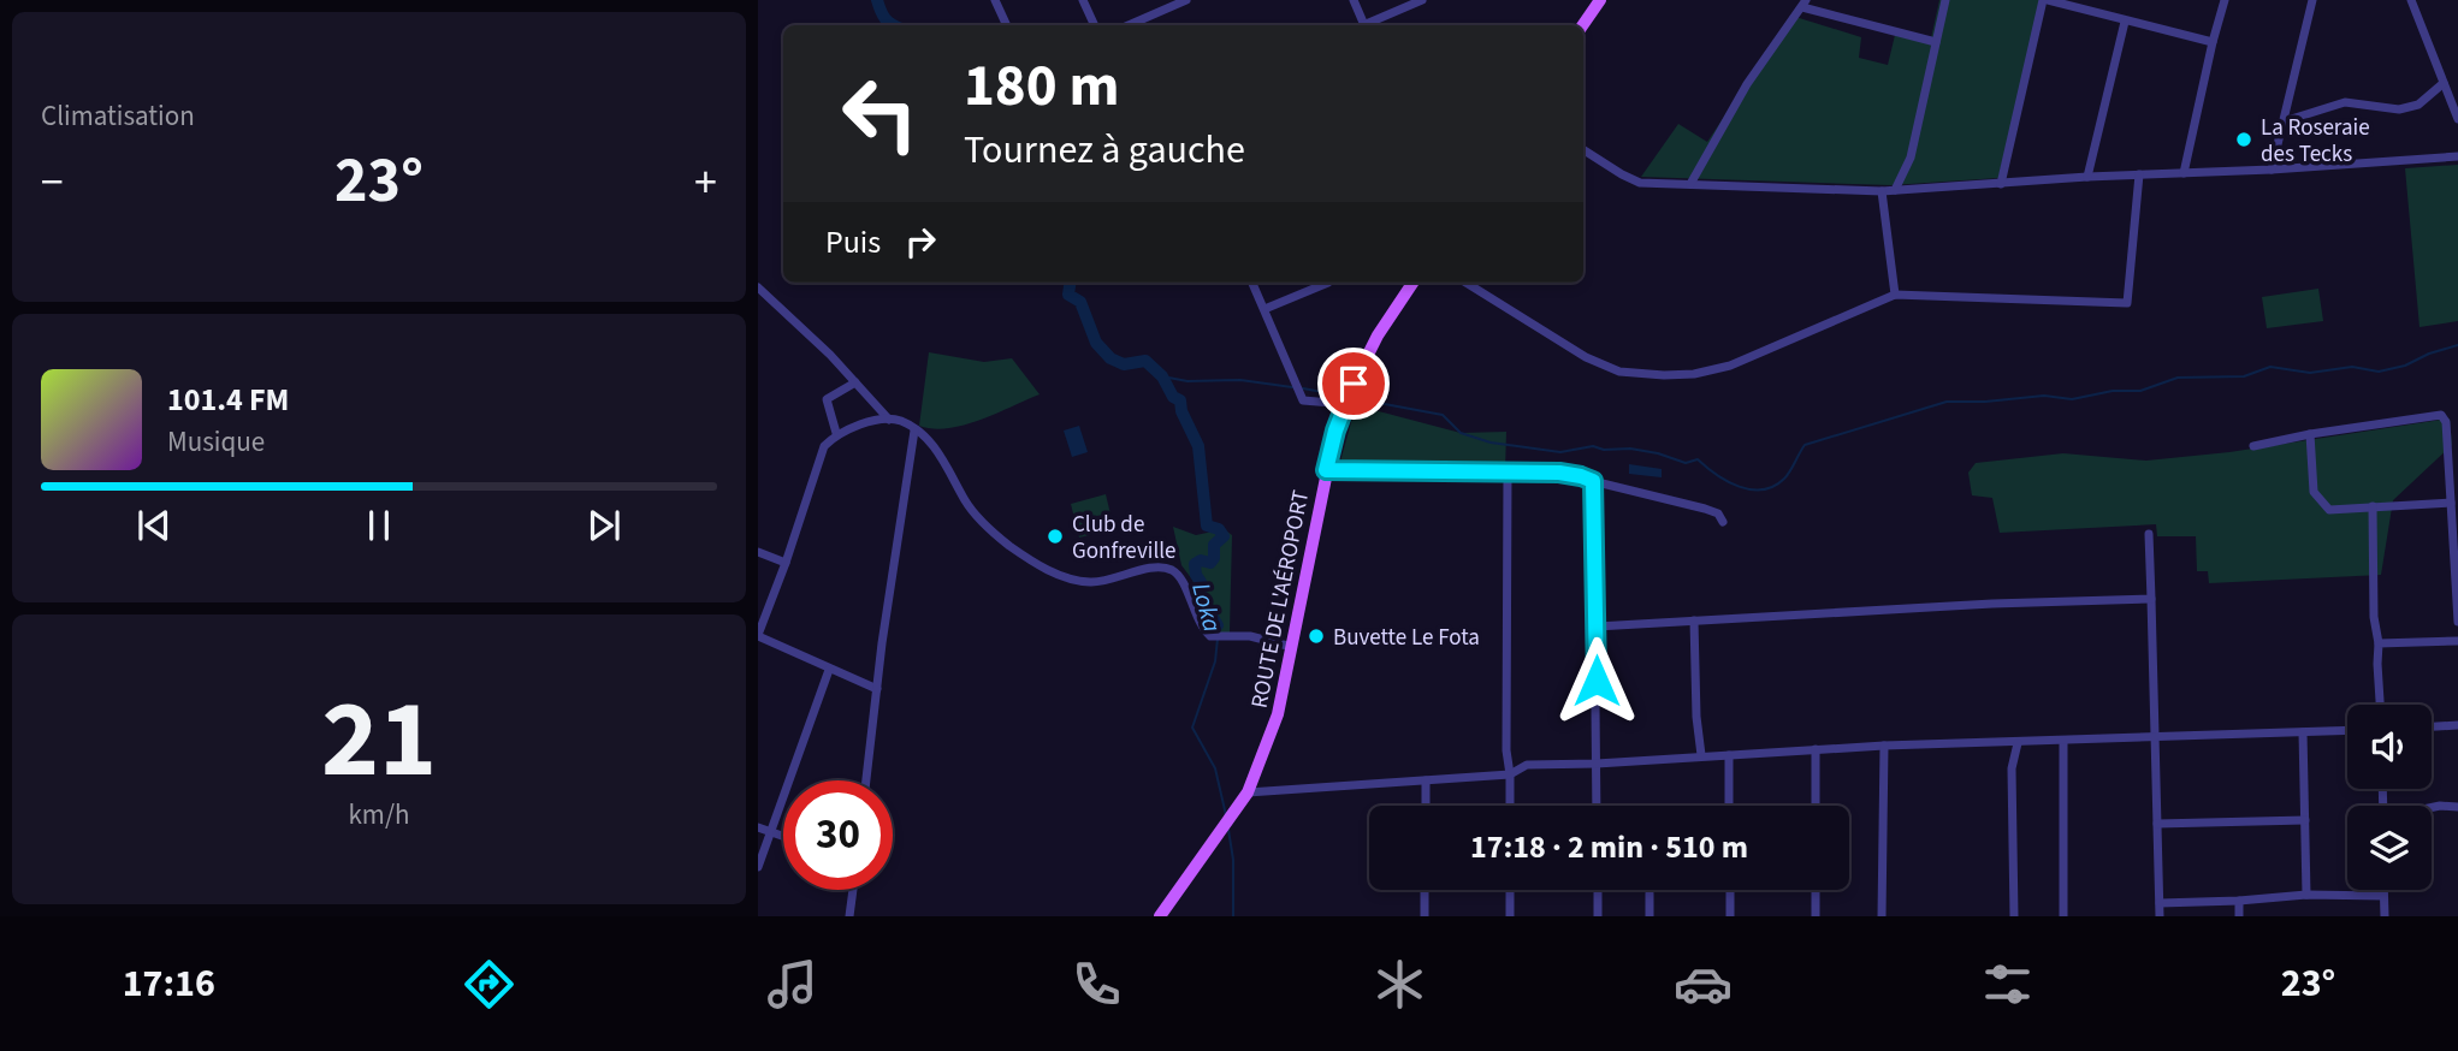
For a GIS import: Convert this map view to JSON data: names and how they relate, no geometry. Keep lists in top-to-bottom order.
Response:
{
  "streets": {
    "main road": ["ROUTE DE L'AÉROPORT"]
  },
  "water": ["Loka"],
  "places": ["La Roseraie des Tecks", "Club de Gonfreville", "Buvette Le Fota"],
  "page": {
    "tile": [
      "Climatisation",
      ["21", "km/h"]
    ],
    "turn": ["180 m", "Tournez à gauche"],
    "heat": ["−", "23°", "+"],
    "then": "Puis",
    "song": ["101.4 FM", "Musique"],
    "limit": "30",
    "trip": "17:18 · 2 min · 510 m",
    "tabs": ["17:16", "23°"]
  }
}
